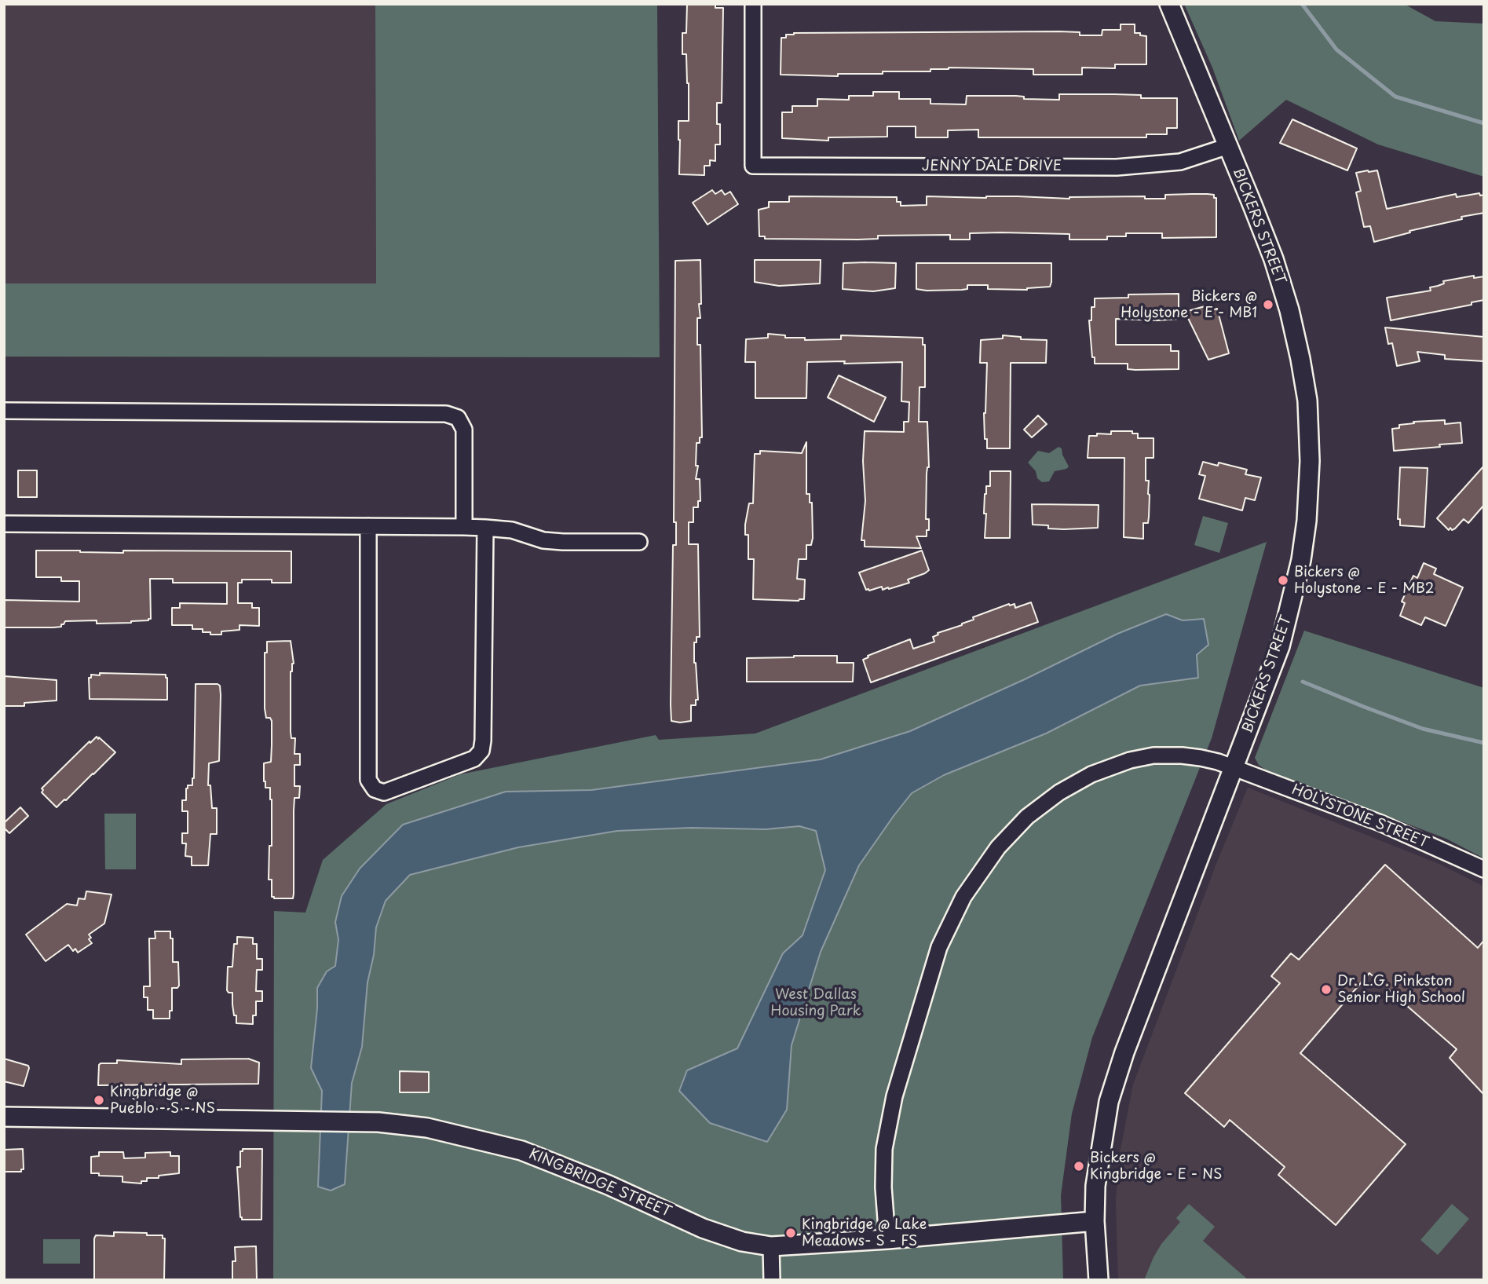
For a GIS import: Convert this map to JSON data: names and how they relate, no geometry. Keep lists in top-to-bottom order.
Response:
{
  "streets": {
    "street": [
      "JENNY DALE DRIVE",
      "BICKERS STREET",
      "HOLYSTONE STREET",
      "KINGBRIDGE STREET"
    ]
  },
  "crossings": [
    ["JENNY DALE DRIVE", "BICKERS STREET"],
    ["BICKERS STREET", "HOLYSTONE STREET"],
    ["BICKERS STREET", "KINGBRIDGE STREET"],
    ["HOLYSTONE STREET", "KINGBRIDGE STREET"]
  ],
  "parks": ["West Dallas Housing Park"],
  "places": [
    "Bickers @ Holystone - E - MB1",
    "Bickers @ Holystone - E - MB2",
    "Dr. L.G. Pinkston Senior High School",
    "Kingbridge @ Pueblo - S - NS",
    "Bickers @ Kingbridge - E - NS",
    "Kingbridge @ Lake Meadows- S - FS"
  ]
}
